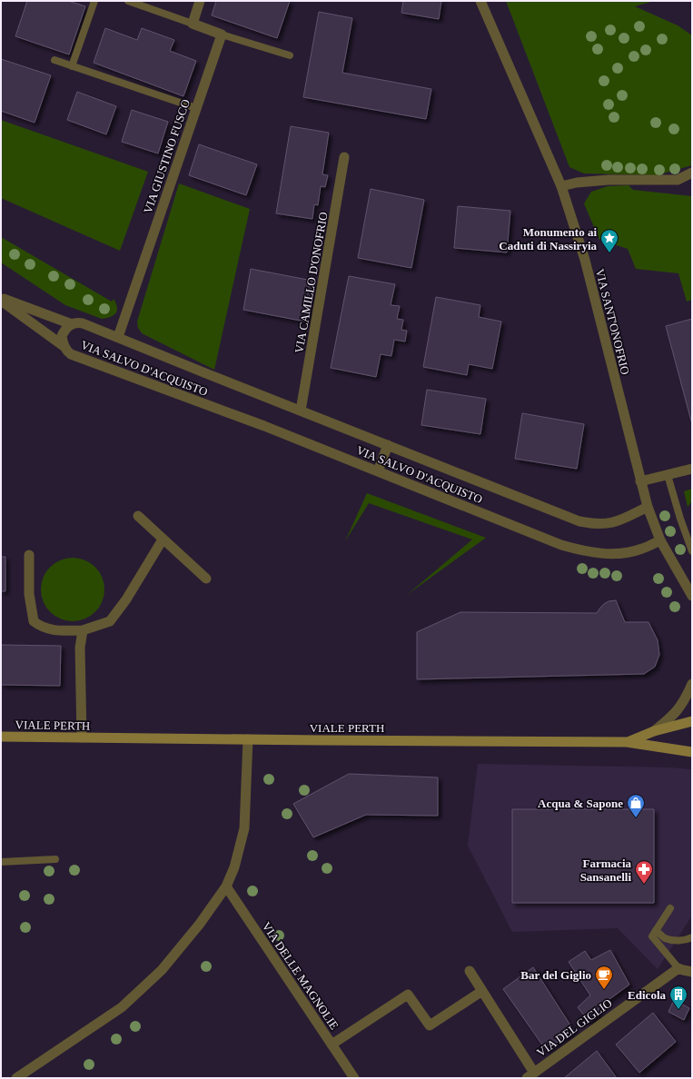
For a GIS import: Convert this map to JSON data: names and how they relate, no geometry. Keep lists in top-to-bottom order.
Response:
{
  "streets": {
    "main road": ["VIALE PERTH"],
    "street": [
      "VIA GIUSTINO FUSCO",
      "VIA CAMILLO D'ONOFRIO",
      "VIA SANT'ONOFRIO",
      "VIA SALVO D'ACQUISTO",
      "VIA DELLE MAGNOLIE",
      "VIA DEL GIGLIO"
    ]
  },
  "crossings": [
    ["VIA GIUSTINO FUSCO", "VIA SALVO D'ACQUISTO"],
    ["VIA CAMILLO D'ONOFRIO", "VIA SALVO D'ACQUISTO"],
    ["VIA SANT'ONOFRIO", "VIA SALVO D'ACQUISTO"]
  ],
  "places": {
    "place": ["Monumento ai Caduti di Nassiryia"],
    "shop": ["Acqua & Sapone"],
    "pharmacy": ["Farmacia Sansanelli"],
    "cafe": ["Bar del Giglio"],
    "building": ["Edicola"]
  }
}
